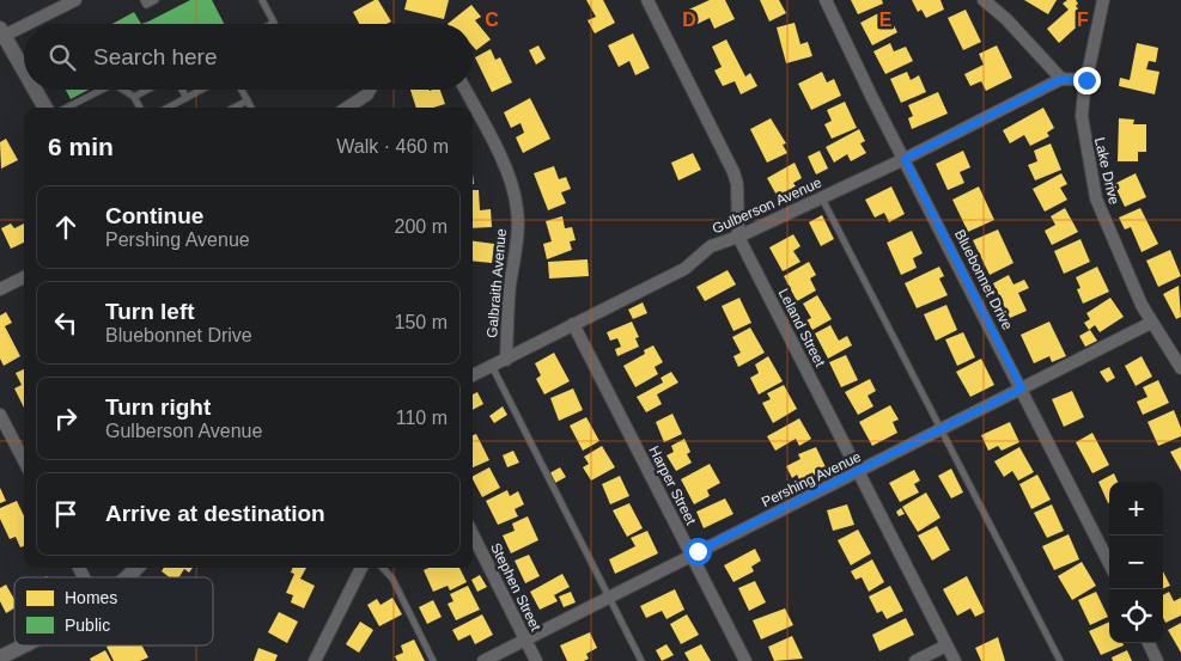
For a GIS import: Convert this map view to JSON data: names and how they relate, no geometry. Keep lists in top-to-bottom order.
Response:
{
  "streets": {
    "street": [
      "Lake Drive",
      "Gulberson Avenue",
      "Bluebonnet Drive",
      "Galbraith Avenue",
      "Leland Street",
      "Pershing Avenue",
      "Harper Street",
      "Stephen Street"
    ]
  },
  "crossings": [
    ["Lake Drive", "Gulberson Avenue"],
    ["Lake Drive", "Pershing Avenue"],
    ["Gulberson Avenue", "Bluebonnet Drive"],
    ["Gulberson Avenue", "Galbraith Avenue"],
    ["Gulberson Avenue", "Leland Street"],
    ["Gulberson Avenue", "Harper Street"],
    ["Bluebonnet Drive", "Pershing Avenue"],
    ["Leland Street", "Pershing Avenue"],
    ["Pershing Avenue", "Harper Street"],
    ["Pershing Avenue", "Stephen Street"]
  ],
  "legend": ["Homes", "Public"],
  "page": {
    "search": "Search here",
    "heading": ["6 min", "Walk · 460 m"],
    "list": [
      ["Continue", "Pershing Avenue", "200 m"],
      ["Turn left", "Bluebonnet Drive", "150 m"],
      ["Turn right", "Gulberson Avenue", "110 m"],
      "Arrive at destination"
    ],
    "map_buttons": ["+", "−"]
  },
  "grid": {
    "columns": [
      "C",
      "D",
      "E",
      "F"
    ]
  }
}
